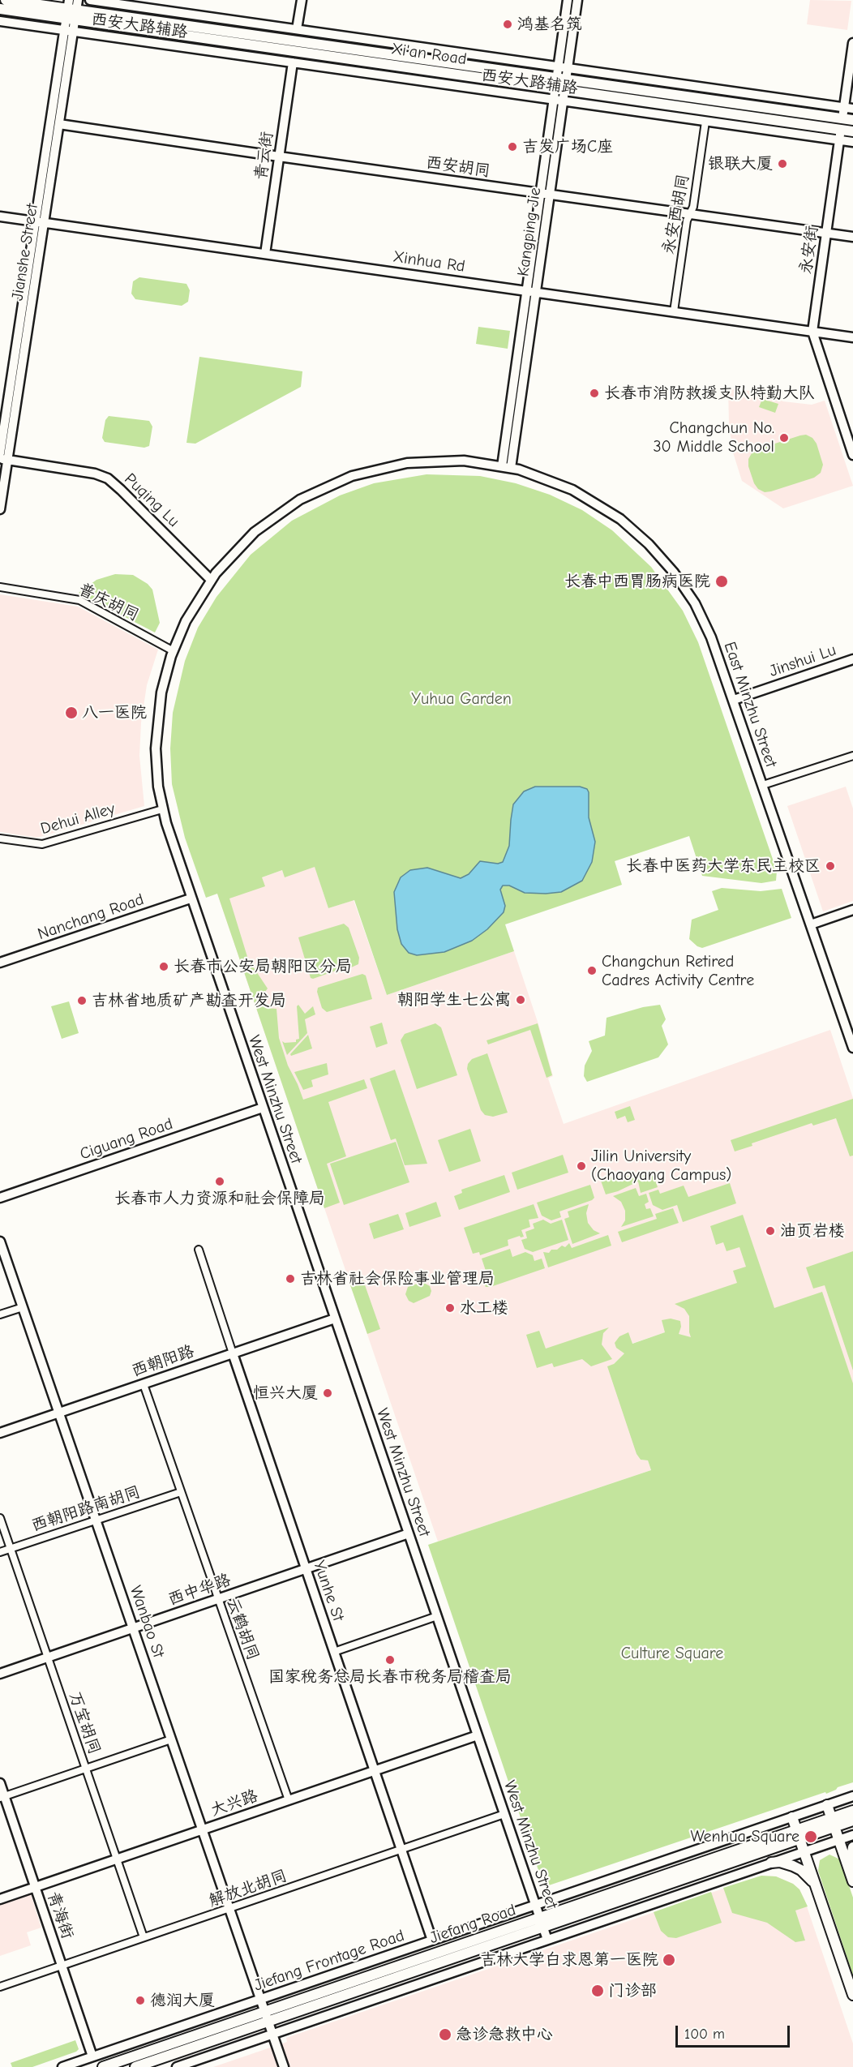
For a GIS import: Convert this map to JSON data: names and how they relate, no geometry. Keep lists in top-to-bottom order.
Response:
{
  "streets": {
    "main road": ["Xi'an Road", "Jiefang Road"],
    "street": [
      "西安大路辅路",
      "青云街",
      "西安胡同",
      "永安西胡同",
      "Kangping Jie",
      "永安街",
      "Jianshe Street",
      "Xinhua Rd",
      "Puqing Lu",
      "普庆胡同",
      "Jinshui Lu",
      "East Minzhu Street",
      "Dehui Alley",
      "Nanchang Road",
      "West Minzhu Street",
      "Ciguang Road",
      "西朝阳路",
      "西朝阳路南胡同",
      "西中华路",
      "Yunhe St",
      "Wanbao St",
      "云鹤胡同",
      "万宝胡同",
      "大兴路",
      "解放北胡同",
      "青海街",
      "Jiefang Frontage Road"
    ]
  },
  "crossings": [
    ["西安大路辅路", "青云街"],
    ["西安大路辅路", "永安西胡同"],
    ["西安大路辅路", "Kangping Jie"],
    ["西安大路辅路", "永安街"],
    ["西安大路辅路", "Jianshe Street"],
    ["Xi'an Road", "Kangping Jie"],
    ["Xi'an Road", "永安街"],
    ["Xi'an Road", "Jianshe Street"],
    ["青云街", "西安胡同"],
    ["青云街", "Xinhua Rd"],
    ["西安胡同", "永安西胡同"],
    ["西安胡同", "Kangping Jie"],
    ["西安胡同", "永安街"],
    ["西安胡同", "Jianshe Street"],
    ["永安西胡同", "Xinhua Rd"],
    ["Kangping Jie", "Xinhua Rd"],
    ["Kangping Jie", "East Minzhu Street"],
    ["Kangping Jie", "West Minzhu Street"],
    ["永安街", "Xinhua Rd"],
    ["Jianshe Street", "Xinhua Rd"],
    ["Jianshe Street", "Puqing Lu"],
    ["Puqing Lu", "West Minzhu Street"],
    ["普庆胡同", "West Minzhu Street"],
    ["Jinshui Lu", "East Minzhu Street"],
    ["East Minzhu Street", "West Minzhu Street"],
    ["Dehui Alley", "West Minzhu Street"],
    ["Nanchang Road", "West Minzhu Street"],
    ["West Minzhu Street", "Ciguang Road"],
    ["West Minzhu Street", "西朝阳路"],
    ["West Minzhu Street", "西中华路"],
    ["West Minzhu Street", "大兴路"],
    ["West Minzhu Street", "解放北胡同"],
    ["West Minzhu Street", "Jiefang Road"],
    ["West Minzhu Street", "Jiefang Frontage Road"],
    ["西朝阳路", "Yunhe St"],
    ["西朝阳路", "Wanbao St"],
    ["西朝阳路", "云鹤胡同"],
    ["西朝阳路南胡同", "Wanbao St"],
    ["西朝阳路南胡同", "云鹤胡同"],
    ["西朝阳路南胡同", "万宝胡同"],
    ["西中华路", "Yunhe St"],
    ["西中华路", "Wanbao St"],
    ["西中华路", "云鹤胡同"],
    ["西中华路", "万宝胡同"],
    ["Yunhe St", "大兴路"],
    ["Yunhe St", "解放北胡同"],
    ["Yunhe St", "Jiefang Frontage Road"],
    ["Wanbao St", "大兴路"],
    ["Wanbao St", "解放北胡同"],
    ["Wanbao St", "Jiefang Road"],
    ["Wanbao St", "Jiefang Frontage Road"],
    ["云鹤胡同", "大兴路"],
    ["万宝胡同", "大兴路"],
    ["万宝胡同", "解放北胡同"],
    ["大兴路", "青海街"],
    ["解放北胡同", "青海街"],
    ["青海街", "Jiefang Frontage Road"]
  ],
  "parks": ["Yuhua Garden", "Culture Square"],
  "places": [
    "鸿基名筑",
    "吉发广场C座",
    "银联大厦",
    "长春市消防救援支队特勤大队",
    "Changchun No. 30 Middle School",
    "长春中西胃肠病医院",
    "八一医院",
    "长春中医药大学东民主校区",
    "长春市公安局朝阳区分局",
    "Changchun Retired Cadres Activity Centre",
    "朝阳学生七公寓",
    "吉林省地质矿产勘查开发局",
    "Jilin University (Chaoyang Campus)",
    "长春市人力资源和社会保障局",
    "油页岩楼",
    "吉林省社会保险事业管理局",
    "水工楼",
    "恒兴大厦",
    "国家税务总局长春市税务局稽查局",
    "Wenhua Square",
    "吉林大学白求恩第一医院",
    "门诊部",
    "德润大厦",
    "急诊急救中心"
  ],
  "scale_bar": "100 m"
}
